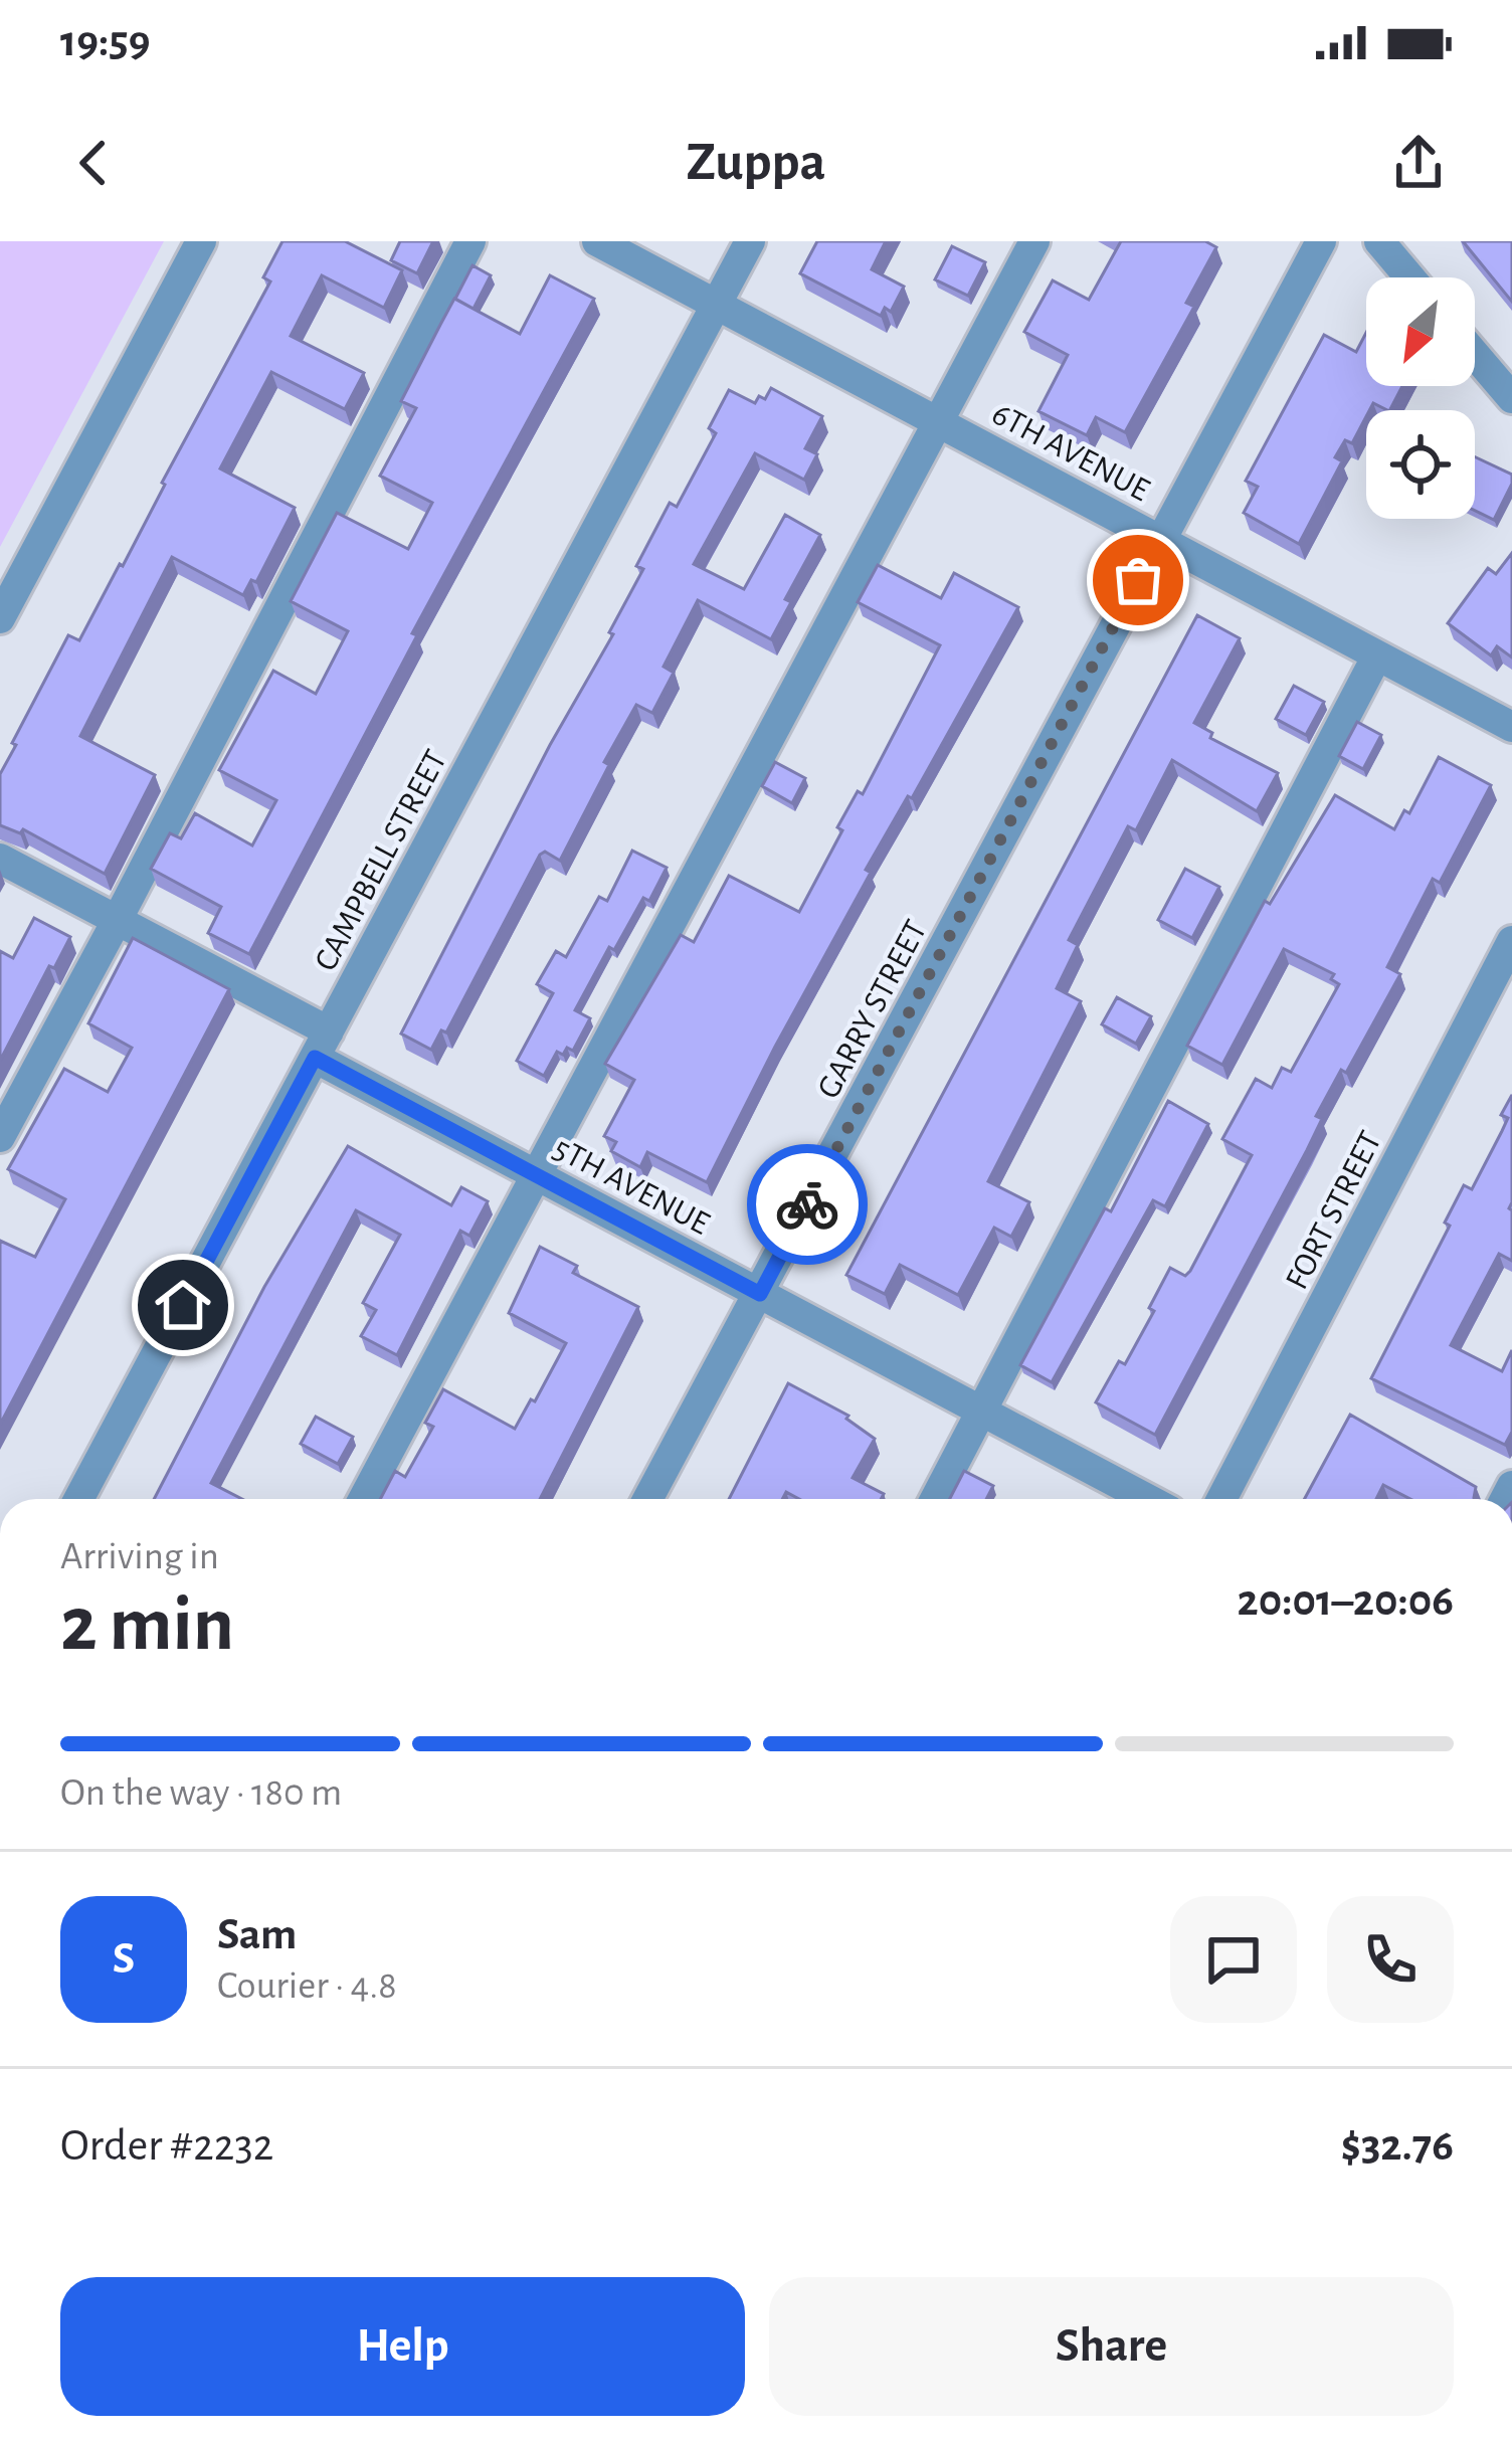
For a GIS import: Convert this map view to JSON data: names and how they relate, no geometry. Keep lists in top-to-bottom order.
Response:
{
  "streets": {
    "street": [
      "6TH AVENUE",
      "CAMPBELL STREET",
      "GARRY STREET",
      "5TH AVENUE",
      "FORT STREET"
    ]
  },
  "crossings": [
    ["6TH AVENUE", "CAMPBELL STREET"],
    ["6TH AVENUE", "GARRY STREET"],
    ["CAMPBELL STREET", "5TH AVENUE"],
    ["GARRY STREET", "5TH AVENUE"]
  ],
  "north": "bottom left",
  "page": {
    "status": "19:59",
    "header": "Zuppa",
    "heading": ["2 min", "Arriving in", "20:01–20:06"],
    "panel": [
      "Sam",
      "Courier · 4.8",
      "Order #2232",
      "$32.76"
    ],
    "bar": "On the way · 180 m",
    "round": "S",
    "buttons": ["Help", "Share"]
  }
}
